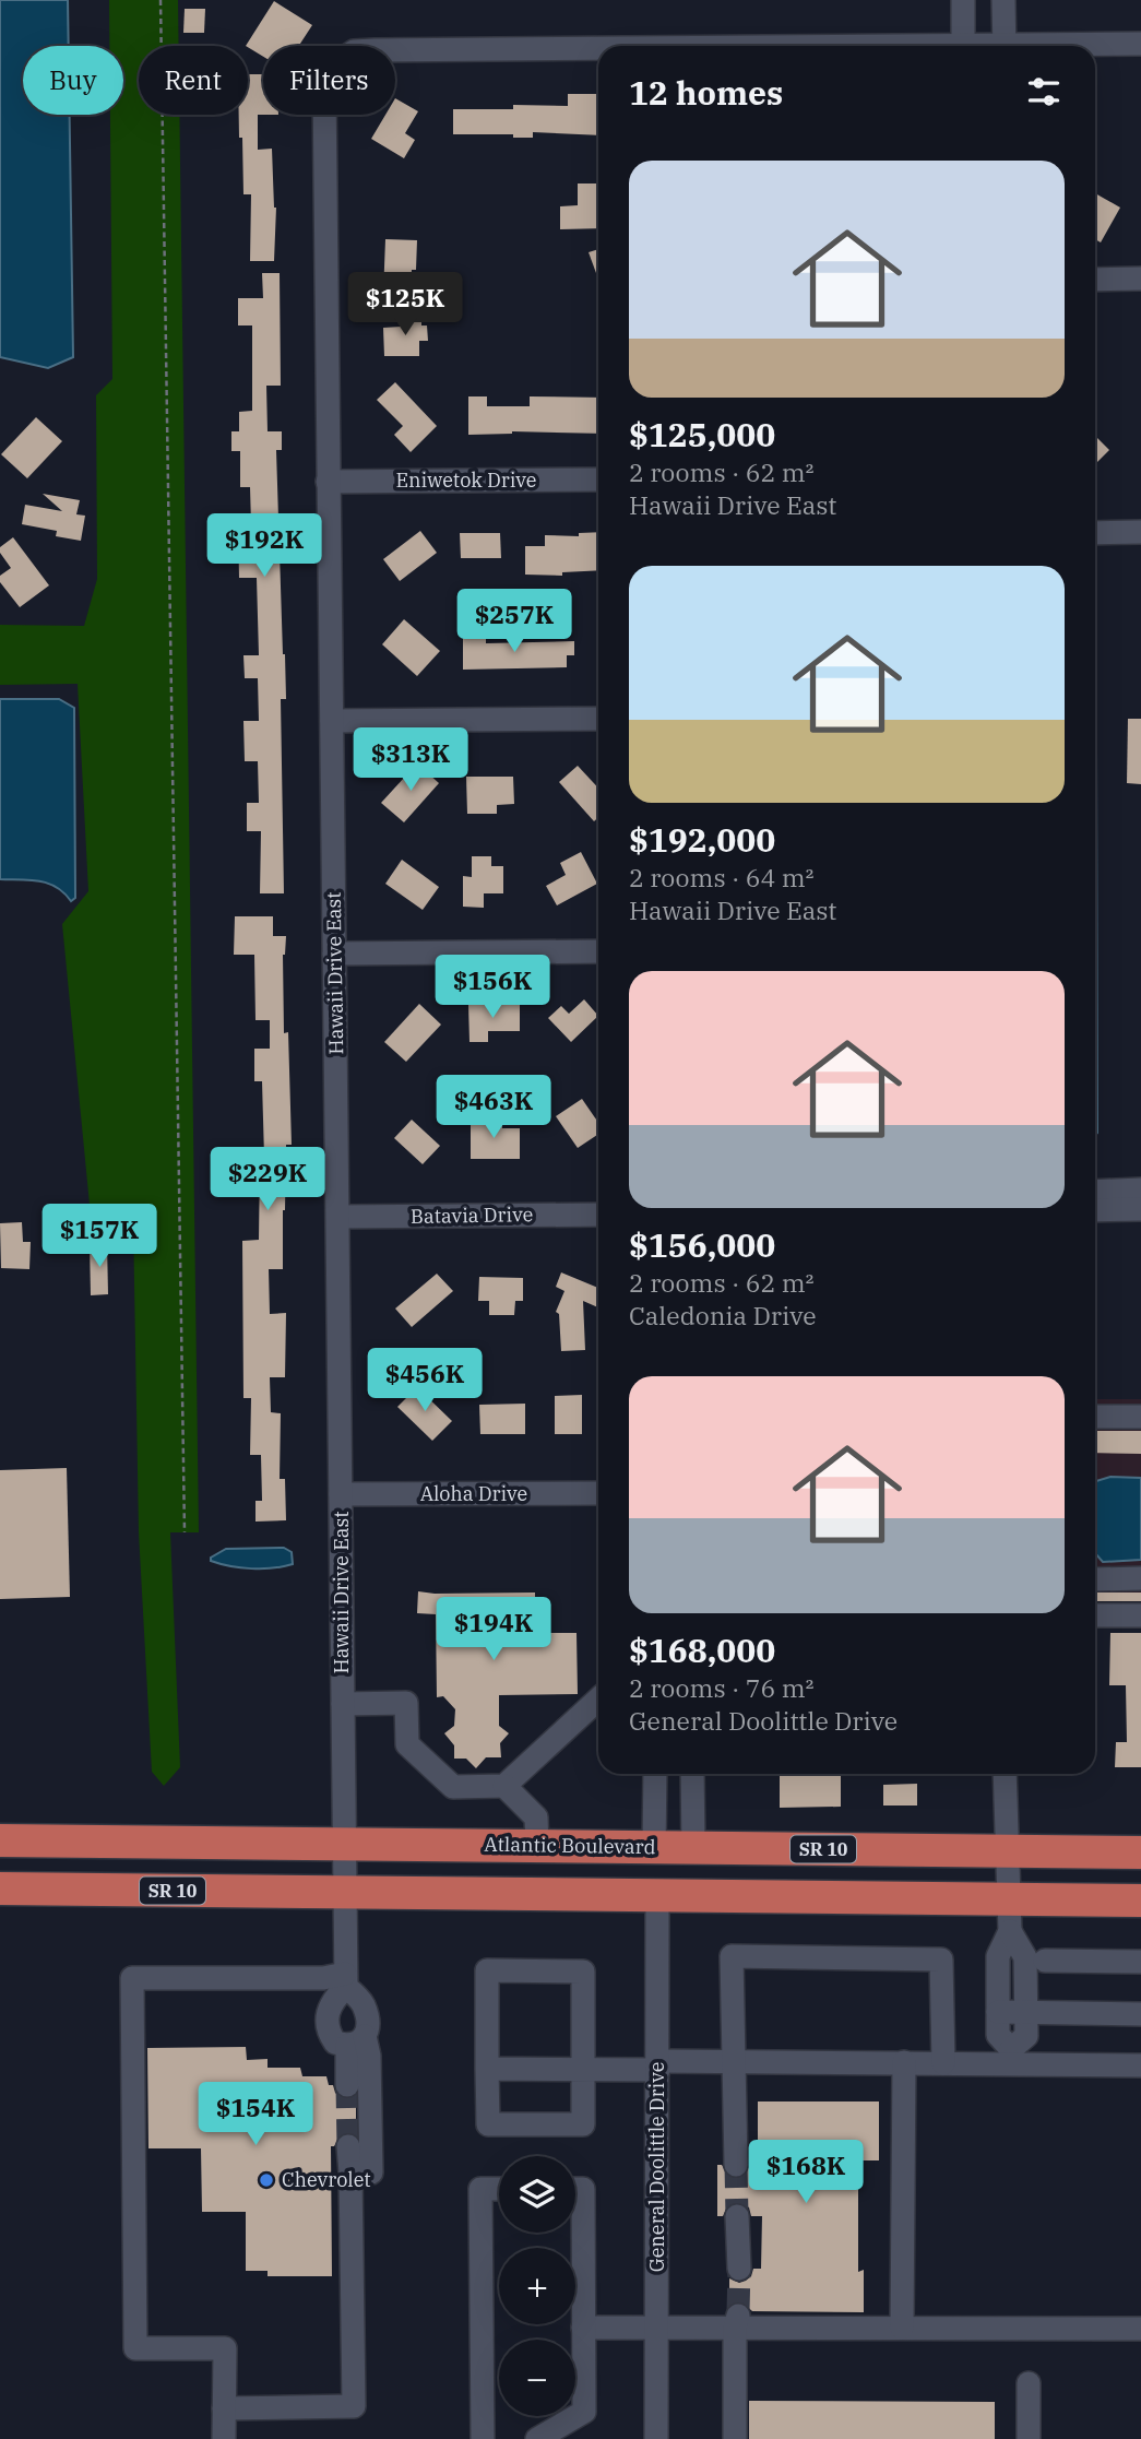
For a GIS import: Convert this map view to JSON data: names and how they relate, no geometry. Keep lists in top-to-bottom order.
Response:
{
  "streets": {
    "highway": ["Atlantic Boulevard", "SR 10"],
    "street": [
      "Eniwetok Drive",
      "Hawaii Drive East",
      "Batavia Drive",
      "Aloha Drive",
      "General Doolittle Drive"
    ]
  },
  "crossings": [
    ["Eniwetok Drive", "Hawaii Drive East"],
    ["Hawaii Drive East", "Batavia Drive"],
    ["Hawaii Drive East", "Aloha Drive"],
    ["Hawaii Drive East", "Atlantic Boulevard"],
    ["Hawaii Drive East", "SR 10"],
    ["SR 10", "General Doolittle Drive"]
  ],
  "places": ["Chevrolet"],
  "page": {
    "chip": ["Buy", "Rent", "Filters"],
    "heading": "12 homes",
    "list": [
      {
        "name": "$125,000",
        "note": "2 rooms · 62 m² · Hawaii Drive East"
      },
      {
        "name": "$192,000",
        "note": "2 rooms · 64 m² · Hawaii Drive East"
      },
      {
        "name": "$156,000",
        "note": "2 rooms · 62 m² · Caledonia Drive"
      },
      {
        "name": "$168,000",
        "note": "2 rooms · 76 m² · General Doolittle Drive"
      }
    ],
    "price": [
      "$125K",
      "$192K",
      "$257K",
      "$313K",
      "$156K",
      "$463K",
      "$229K",
      "$157K",
      "$456K",
      "$194K",
      "$154K",
      "$168K"
    ],
    "map_buttons": ["+", "−"]
  }
}
